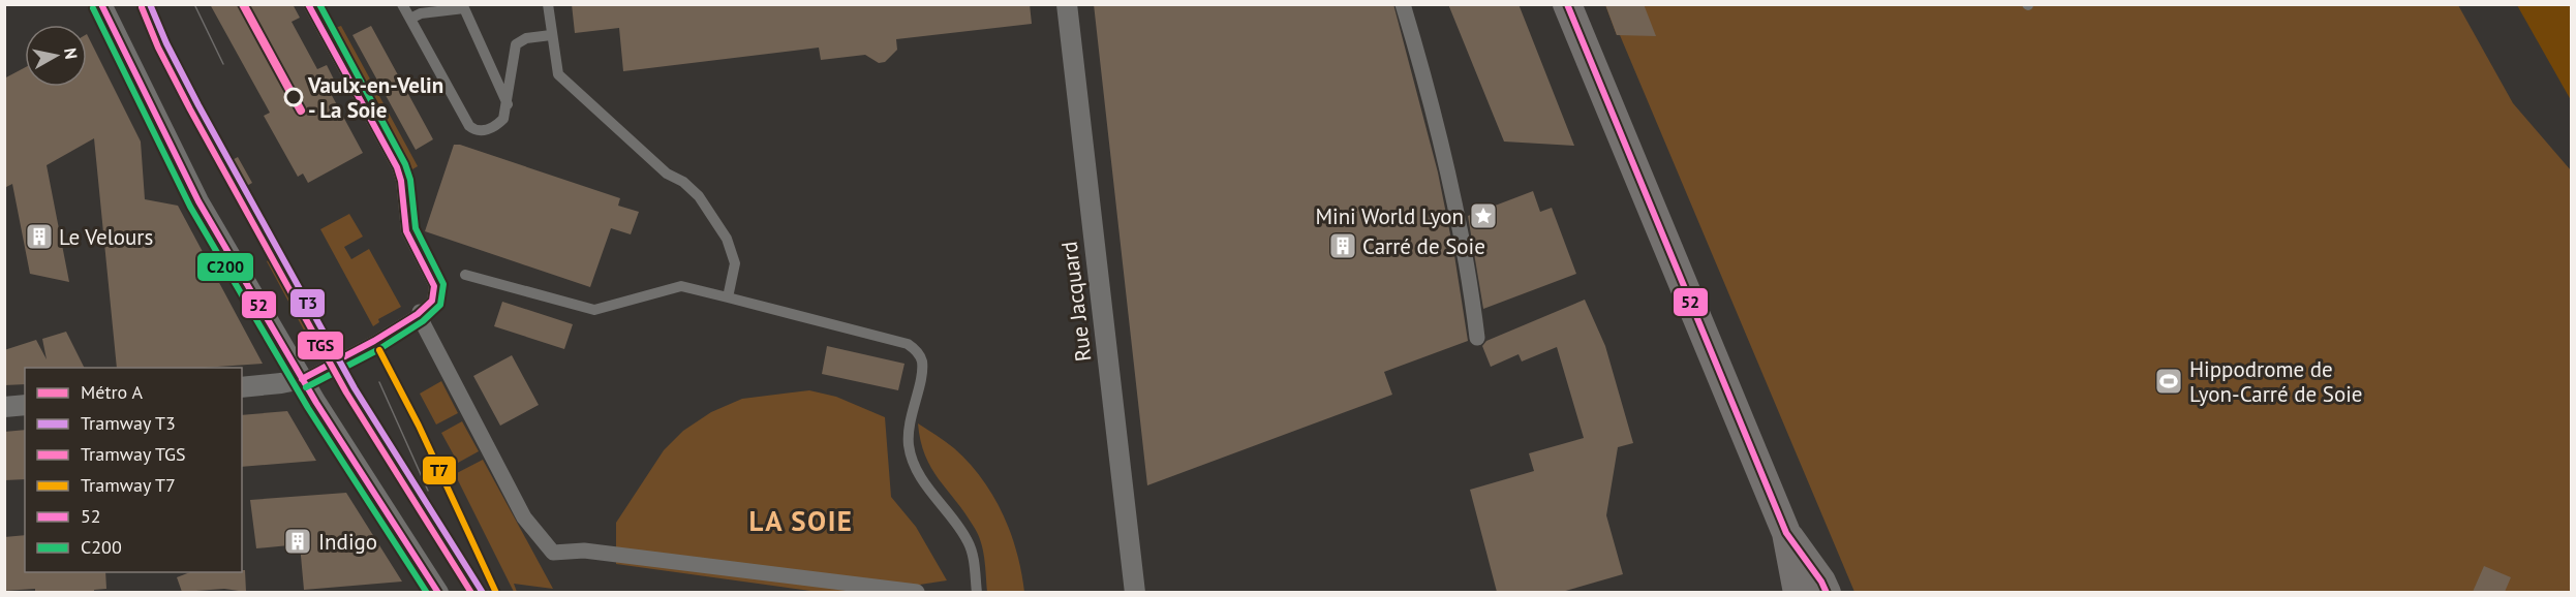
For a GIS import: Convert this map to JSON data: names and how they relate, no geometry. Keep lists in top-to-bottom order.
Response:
{
  "streets": {
    "street": ["Rue Jacquard"]
  },
  "districts": ["LA SOIE"],
  "places": {
    "other": ["Vaulx-en-Velin - La Soie"],
    "place": ["Mini World Lyon"],
    "building": ["Le Velours", "Carré de Soie", "Indigo"],
    "sports": ["Hippodrome de Lyon-Carré de Soie"]
  },
  "lines": [
    "metro line A",
    "tram line T3",
    "transit line 52",
    "transit line C200",
    "tram line TGS",
    "tram line T7"
  ],
  "legend": [
    "Métro A",
    "Tramway T3",
    "Tramway TGS",
    "Tramway T7",
    "52",
    "C200"
  ],
  "north": "right"
}
